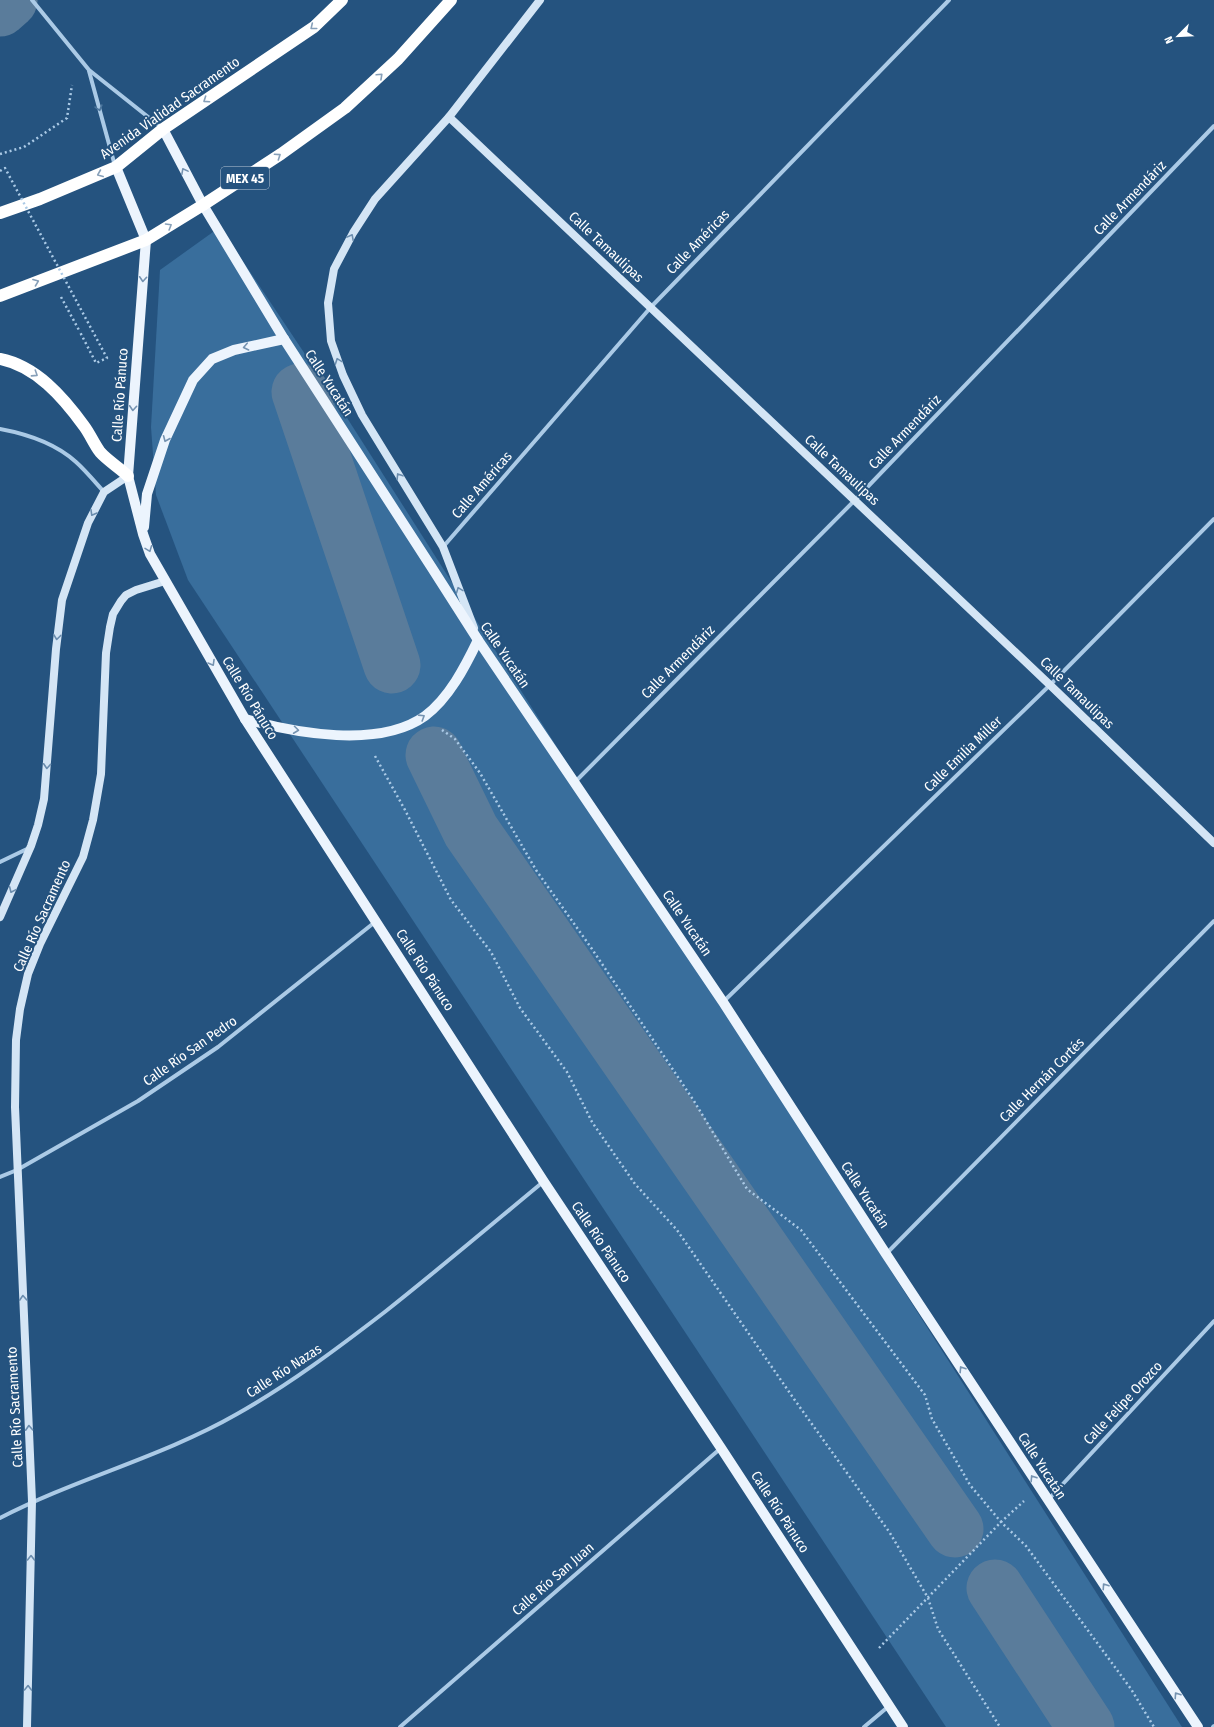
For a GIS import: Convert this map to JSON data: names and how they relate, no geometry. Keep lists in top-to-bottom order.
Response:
{
  "streets": {
    "highway": ["Avenida Vialidad Sacramento", "MEX 45"],
    "main road": ["Calle Yucatán", "Calle Río Pánuco"],
    "street": [
      "Calle Armendáriz",
      "Calle Américas",
      "Calle Tamaulipas",
      "Calle Emilia Miller",
      "Calle Río Sacramento",
      "Calle Río San Pedro",
      "Calle Hernán Cortés",
      "Calle Río Nazas",
      "Calle Felipe Orozco",
      "Calle Río San Juan"
    ]
  },
  "crossings": [
    ["Avenida Vialidad Sacramento", "Calle Yucatán"],
    ["Avenida Vialidad Sacramento", "Calle Río Pánuco"],
    ["MEX 45", "Calle Yucatán"],
    ["MEX 45", "Calle Río Pánuco"],
    ["Calle Armendáriz", "Calle Tamaulipas"],
    ["Calle Armendáriz", "Calle Yucatán"],
    ["Calle Américas", "Calle Tamaulipas"],
    ["Calle Tamaulipas", "Calle Emilia Miller"],
    ["Calle Yucatán", "Calle Emilia Miller"],
    ["Calle Yucatán", "Calle Hernán Cortés"],
    ["Calle Yucatán", "Calle Felipe Orozco"],
    ["Calle Río Pánuco", "Calle Río Sacramento"],
    ["Calle Río Pánuco", "Calle Río San Pedro"],
    ["Calle Río Pánuco", "Calle Río Nazas"],
    ["Calle Río Pánuco", "Calle Río San Juan"],
    ["Calle Río Sacramento", "Calle Río San Pedro"],
    ["Calle Río Sacramento", "Calle Río Nazas"]
  ],
  "one_way": ["Calle Río Sacramento"],
  "north": "bottom left"
}
